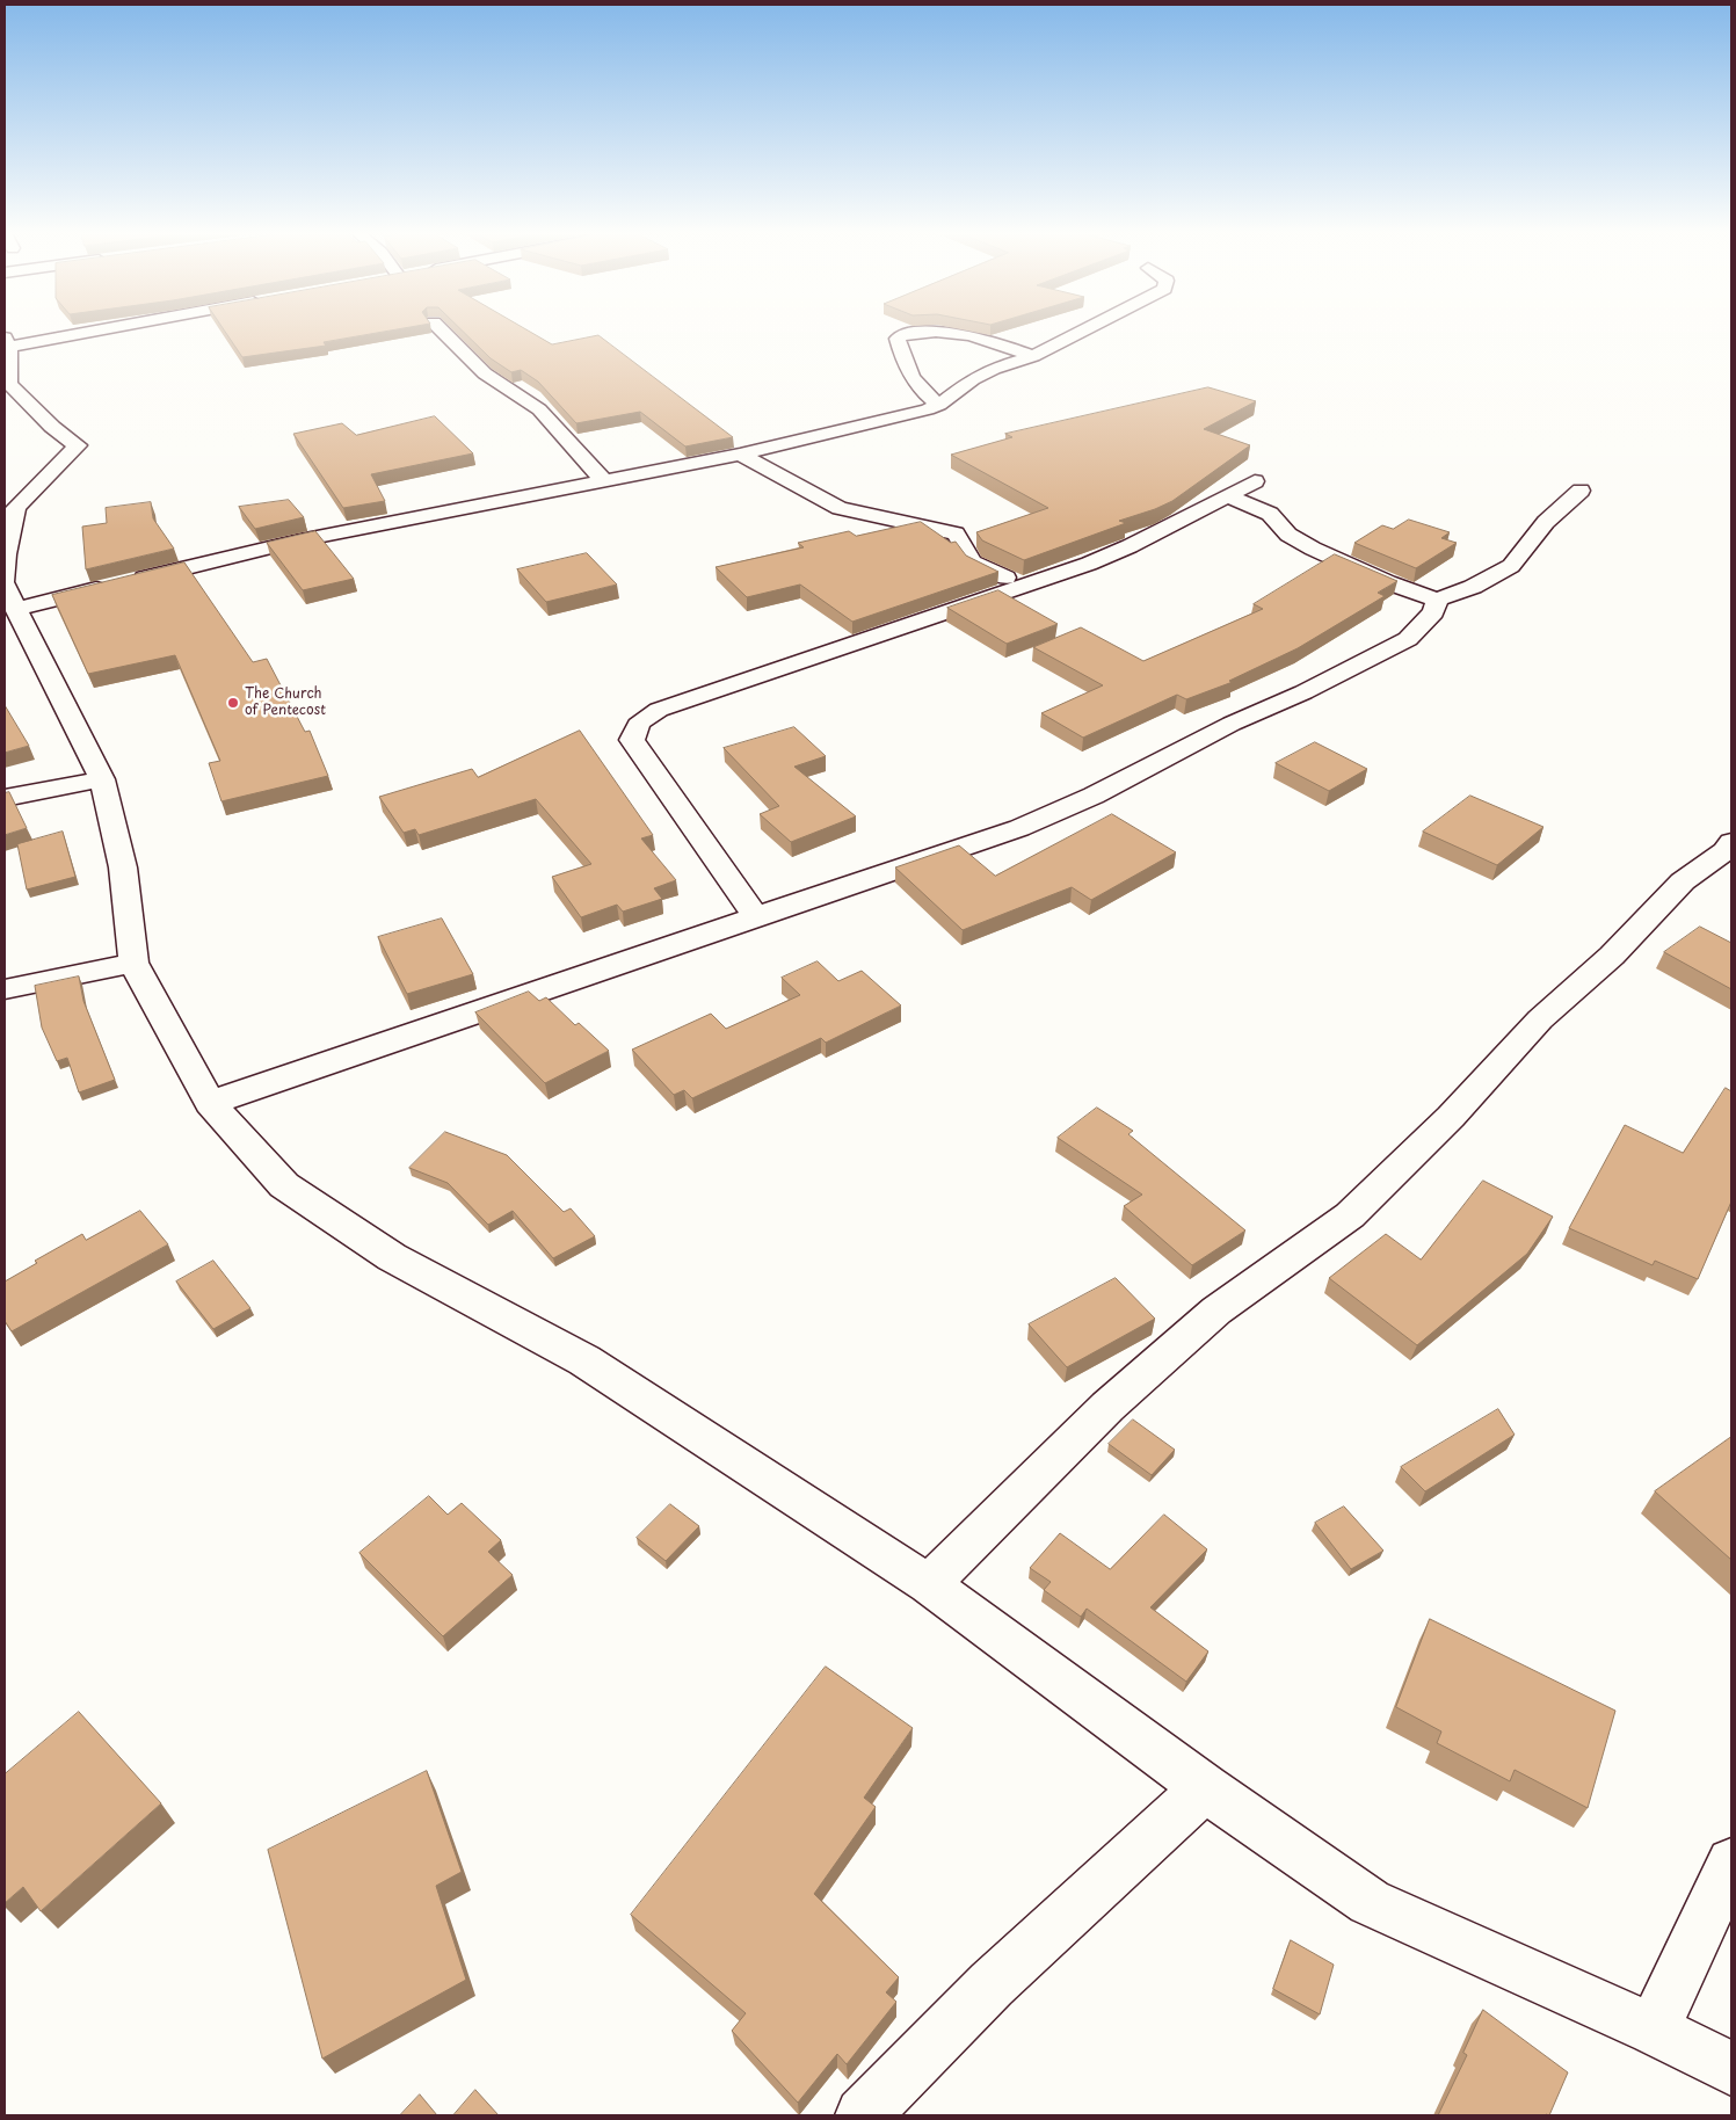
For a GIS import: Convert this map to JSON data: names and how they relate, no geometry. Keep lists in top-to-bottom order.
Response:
{
  "places": ["The Church of Pentecost"]
}
